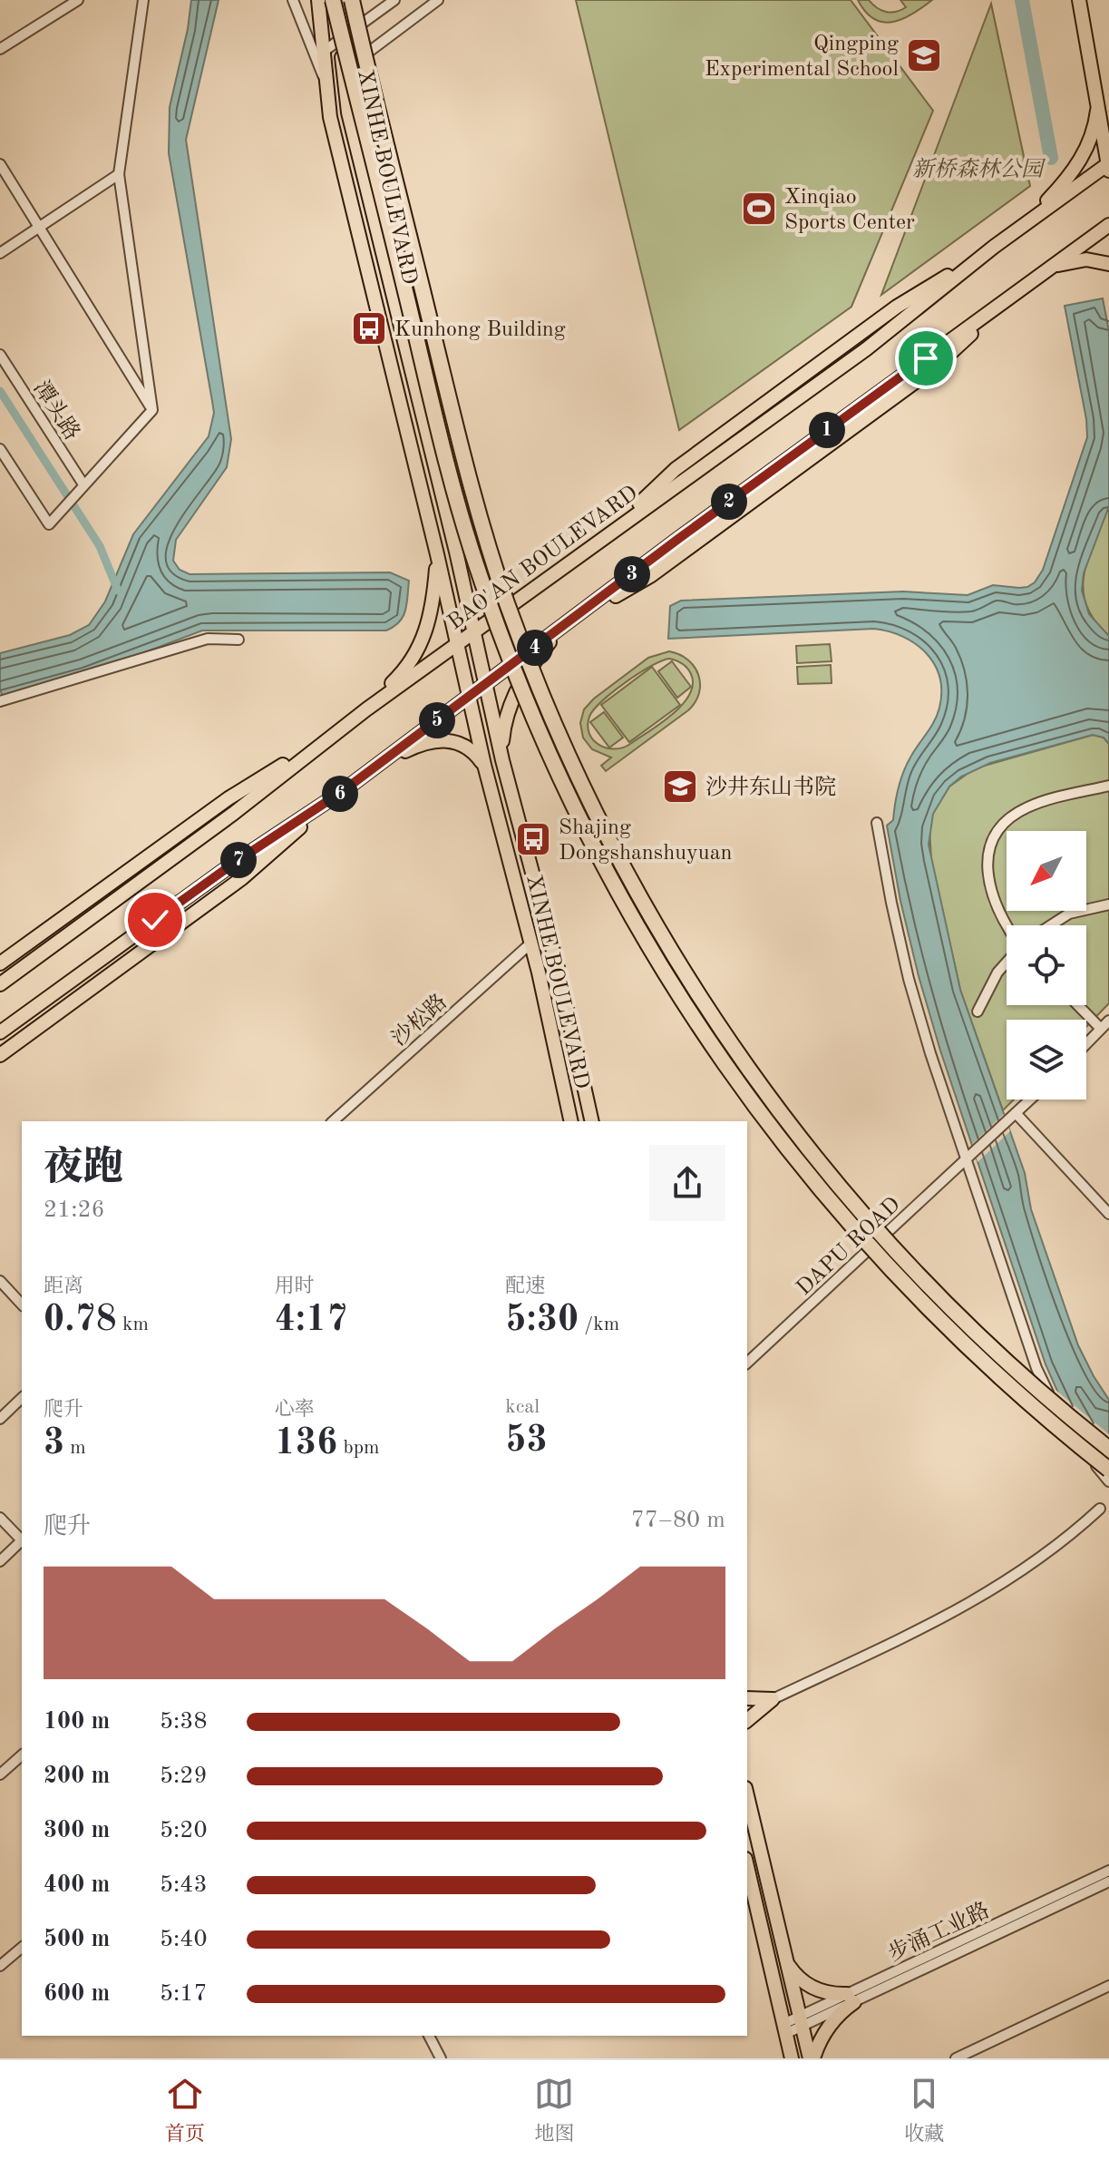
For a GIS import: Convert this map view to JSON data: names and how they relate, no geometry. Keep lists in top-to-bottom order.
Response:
{
  "streets": {
    "main road": ["XINHE BOULEVARD", "BAO'AN BOULEVARD"],
    "street": [
      "潭头路",
      "沙松路",
      "DAPU ROAD",
      "步涌工业路"
    ]
  },
  "crossings": [
    ["XINHE BOULEVARD", "BAO'AN BOULEVARD"],
    ["XINHE BOULEVARD", "沙松路"]
  ],
  "parks": ["新桥森林公园"],
  "places": {
    "school or university": ["Qingping Experimental School", "沙井东山书院"],
    "sports": ["Xinqiao Sports Center"],
    "bus stop": ["Kunhong Building", "Shajing Dongshanshuyuan"]
  },
  "north": "bottom left",
  "page": {
    "pins": [
      "1",
      "2",
      "3",
      "4",
      "5",
      "6",
      "7"
    ],
    "heading": ["夜跑", "21:26"],
    "stats": [
      ["距离", "0.78 km"],
      ["用时", "4:17"],
      ["配速", "5:30 /km"],
      ["爬升", "3 m"],
      ["心率", "136 bpm"],
      ["kcal", "53"]
    ],
    "chart": ["爬升", "77–80 m"],
    "list": [
      {
        "name": "100 m",
        "note": "5:38"
      },
      {
        "name": "200 m",
        "note": "5:29"
      },
      {
        "name": "300 m",
        "note": "5:20"
      },
      {
        "name": "400 m",
        "note": "5:43"
      },
      {
        "name": "500 m",
        "note": "5:40"
      },
      {
        "name": "600 m",
        "note": "5:17"
      }
    ],
    "tabs": ["首页", "地图", "收藏"]
  }
}
